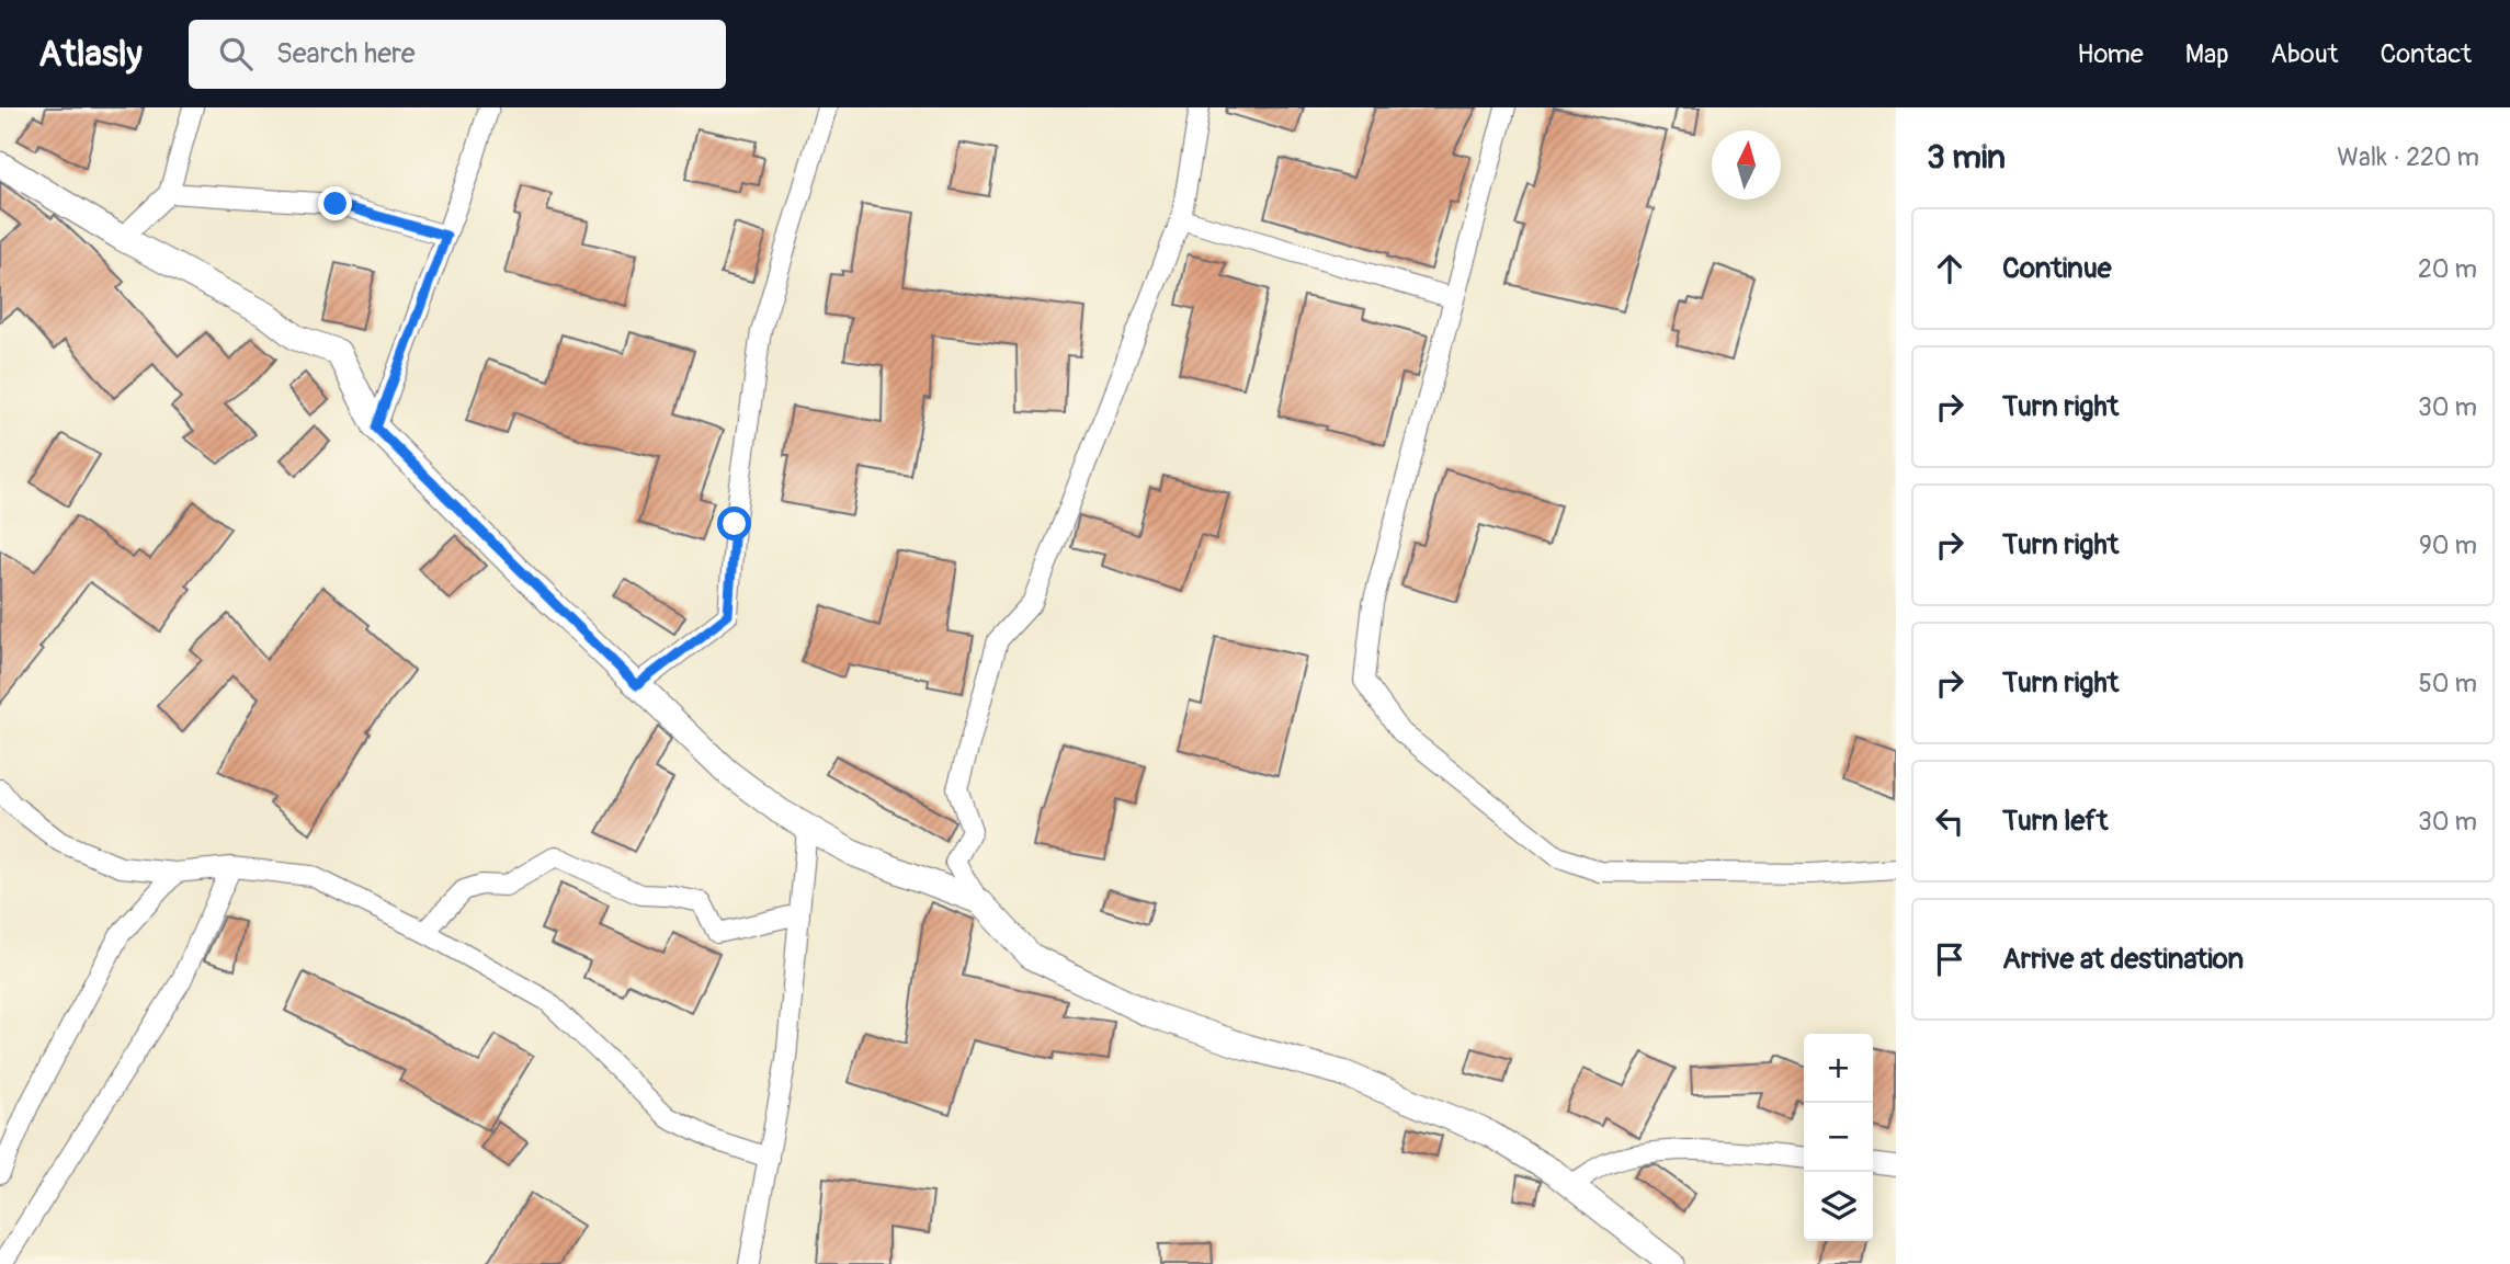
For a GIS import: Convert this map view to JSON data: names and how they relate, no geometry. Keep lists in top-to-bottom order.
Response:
{
  "north": "top",
  "page": {
    "header": "Atlasly",
    "search": "Search here",
    "nav": [
      "Home",
      "Map",
      "About",
      "Contact"
    ],
    "heading": ["3 min", "Walk · 220 m"],
    "list": [
      ["Continue", "20 m"],
      ["Turn right", "30 m"],
      ["Turn right", "90 m"],
      ["Turn right", "50 m"],
      ["Turn left", "30 m"],
      "Arrive at destination"
    ],
    "map_buttons": ["+", "−"]
  }
}
